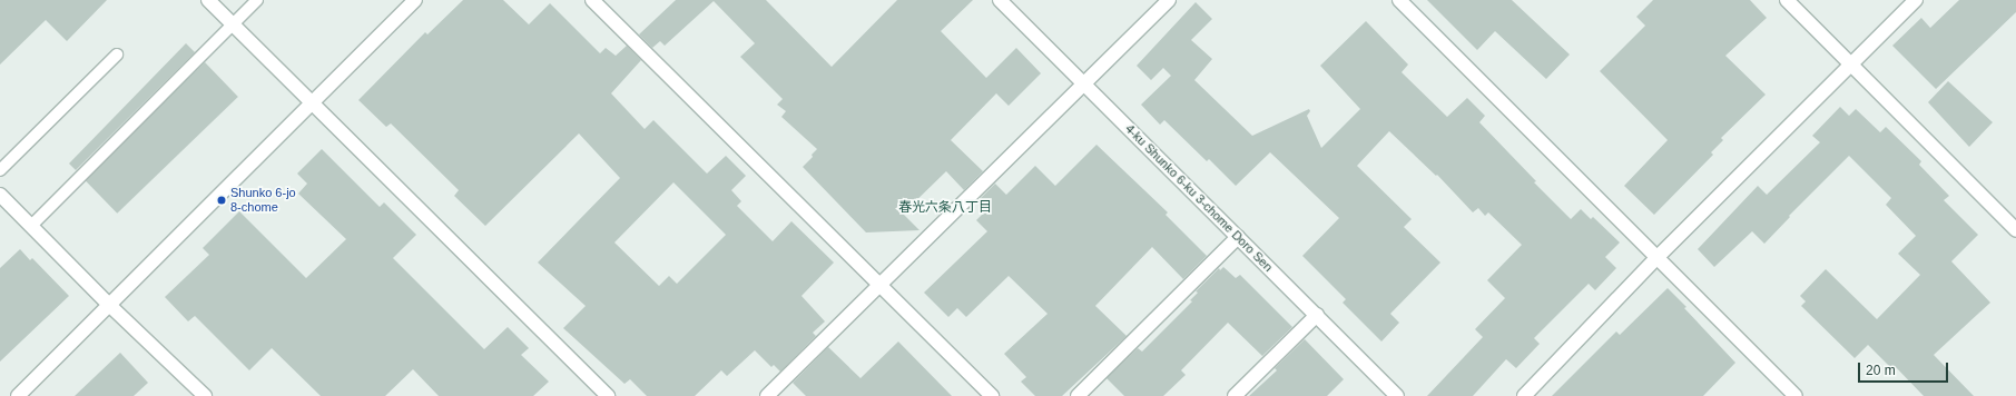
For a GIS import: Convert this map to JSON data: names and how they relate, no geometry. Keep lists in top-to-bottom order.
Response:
{
  "streets": {
    "street": ["4-ku Shunko 6-ku 3-chome Doro Sen"]
  },
  "districts": ["春光六条八丁目"],
  "places": ["Shunko 6-jo 8-chome"],
  "scale_bar": "20 m"
}
